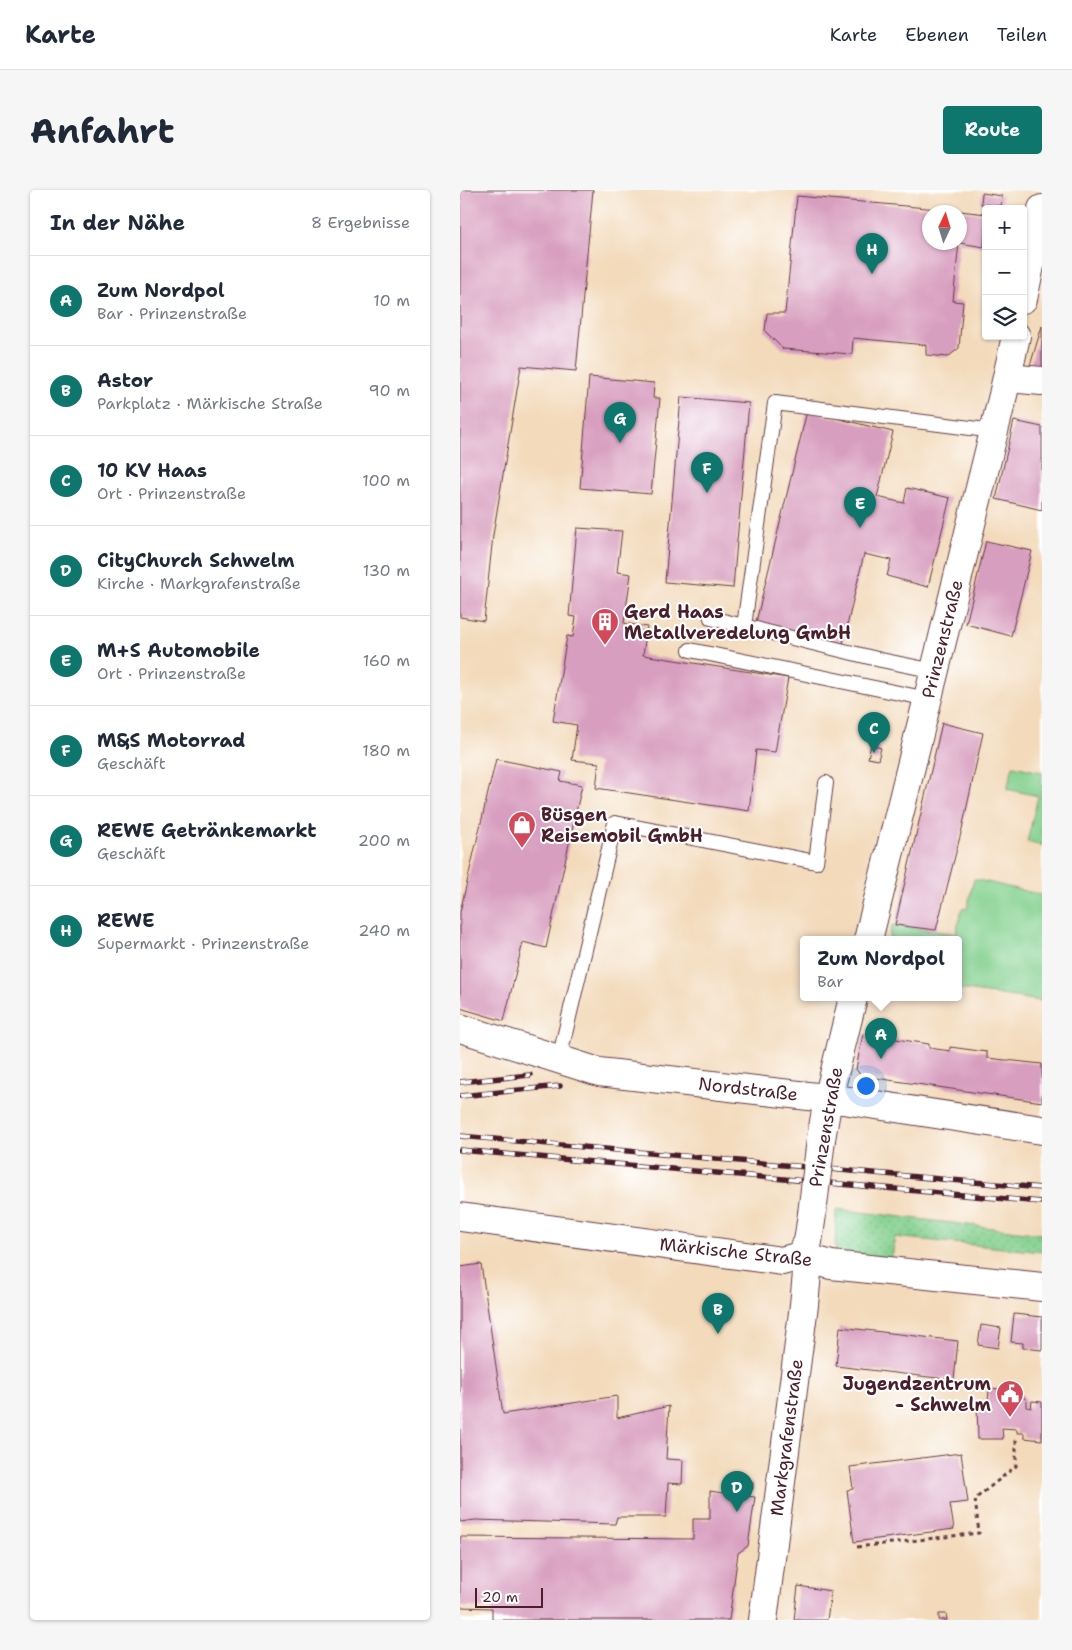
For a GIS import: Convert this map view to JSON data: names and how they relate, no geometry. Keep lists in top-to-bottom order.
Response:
{
  "streets": {
    "street": [
      "Prinzenstraße",
      "Nordstraße",
      "Märkische Straße",
      "Markgrafenstraße"
    ]
  },
  "crossings": [
    ["Prinzenstraße", "Nordstraße"],
    ["Prinzenstraße", "Märkische Straße"],
    ["Prinzenstraße", "Markgrafenstraße"],
    ["Märkische Straße", "Markgrafenstraße"]
  ],
  "places": {
    "building": ["Gerd Haas Metallveredelung GmbH"],
    "shop": ["Büsgen Reisemobil GmbH"],
    "public building": ["Jugendzentrum - Schwelm"]
  },
  "scale_bar": "20 m",
  "north": "top",
  "page": {
    "header": "Karte",
    "nav": ["Karte", "Ebenen", "Teilen"],
    "buttons": "Route",
    "title": "Anfahrt",
    "heading": ["In der Nähe", "8 Ergebnisse"],
    "map_buttons": ["+", "−"],
    "pins": [
      "H",
      "G",
      "F",
      "E",
      "C",
      "A",
      "B",
      "D"
    ],
    "list": [
      {
        "mark": "A",
        "name": "Zum Nordpol",
        "note": "Bar · Prinzenstraße",
        "value": "10 m"
      },
      {
        "mark": "B",
        "name": "Astor",
        "note": "Parkplatz · Märkische Straße",
        "value": "90 m"
      },
      {
        "mark": "C",
        "name": "10 KV Haas",
        "note": "Ort · Prinzenstraße",
        "value": "100 m"
      },
      {
        "mark": "D",
        "name": "CityChurch Schwelm",
        "note": "Kirche · Markgrafenstraße",
        "value": "130 m"
      },
      {
        "mark": "E",
        "name": "M+S Automobile",
        "note": "Ort · Prinzenstraße",
        "value": "160 m"
      },
      {
        "mark": "F",
        "name": "M&S Motorrad",
        "note": "Geschäft",
        "value": "180 m"
      },
      {
        "mark": "G",
        "name": "REWE Getränkemarkt",
        "note": "Geschäft",
        "value": "200 m"
      },
      {
        "mark": "H",
        "name": "REWE",
        "note": "Supermarkt · Prinzenstraße",
        "value": "240 m"
      }
    ],
    "popup": ["Zum Nordpol", "Bar"],
    "scale": "20 m"
  }
}
